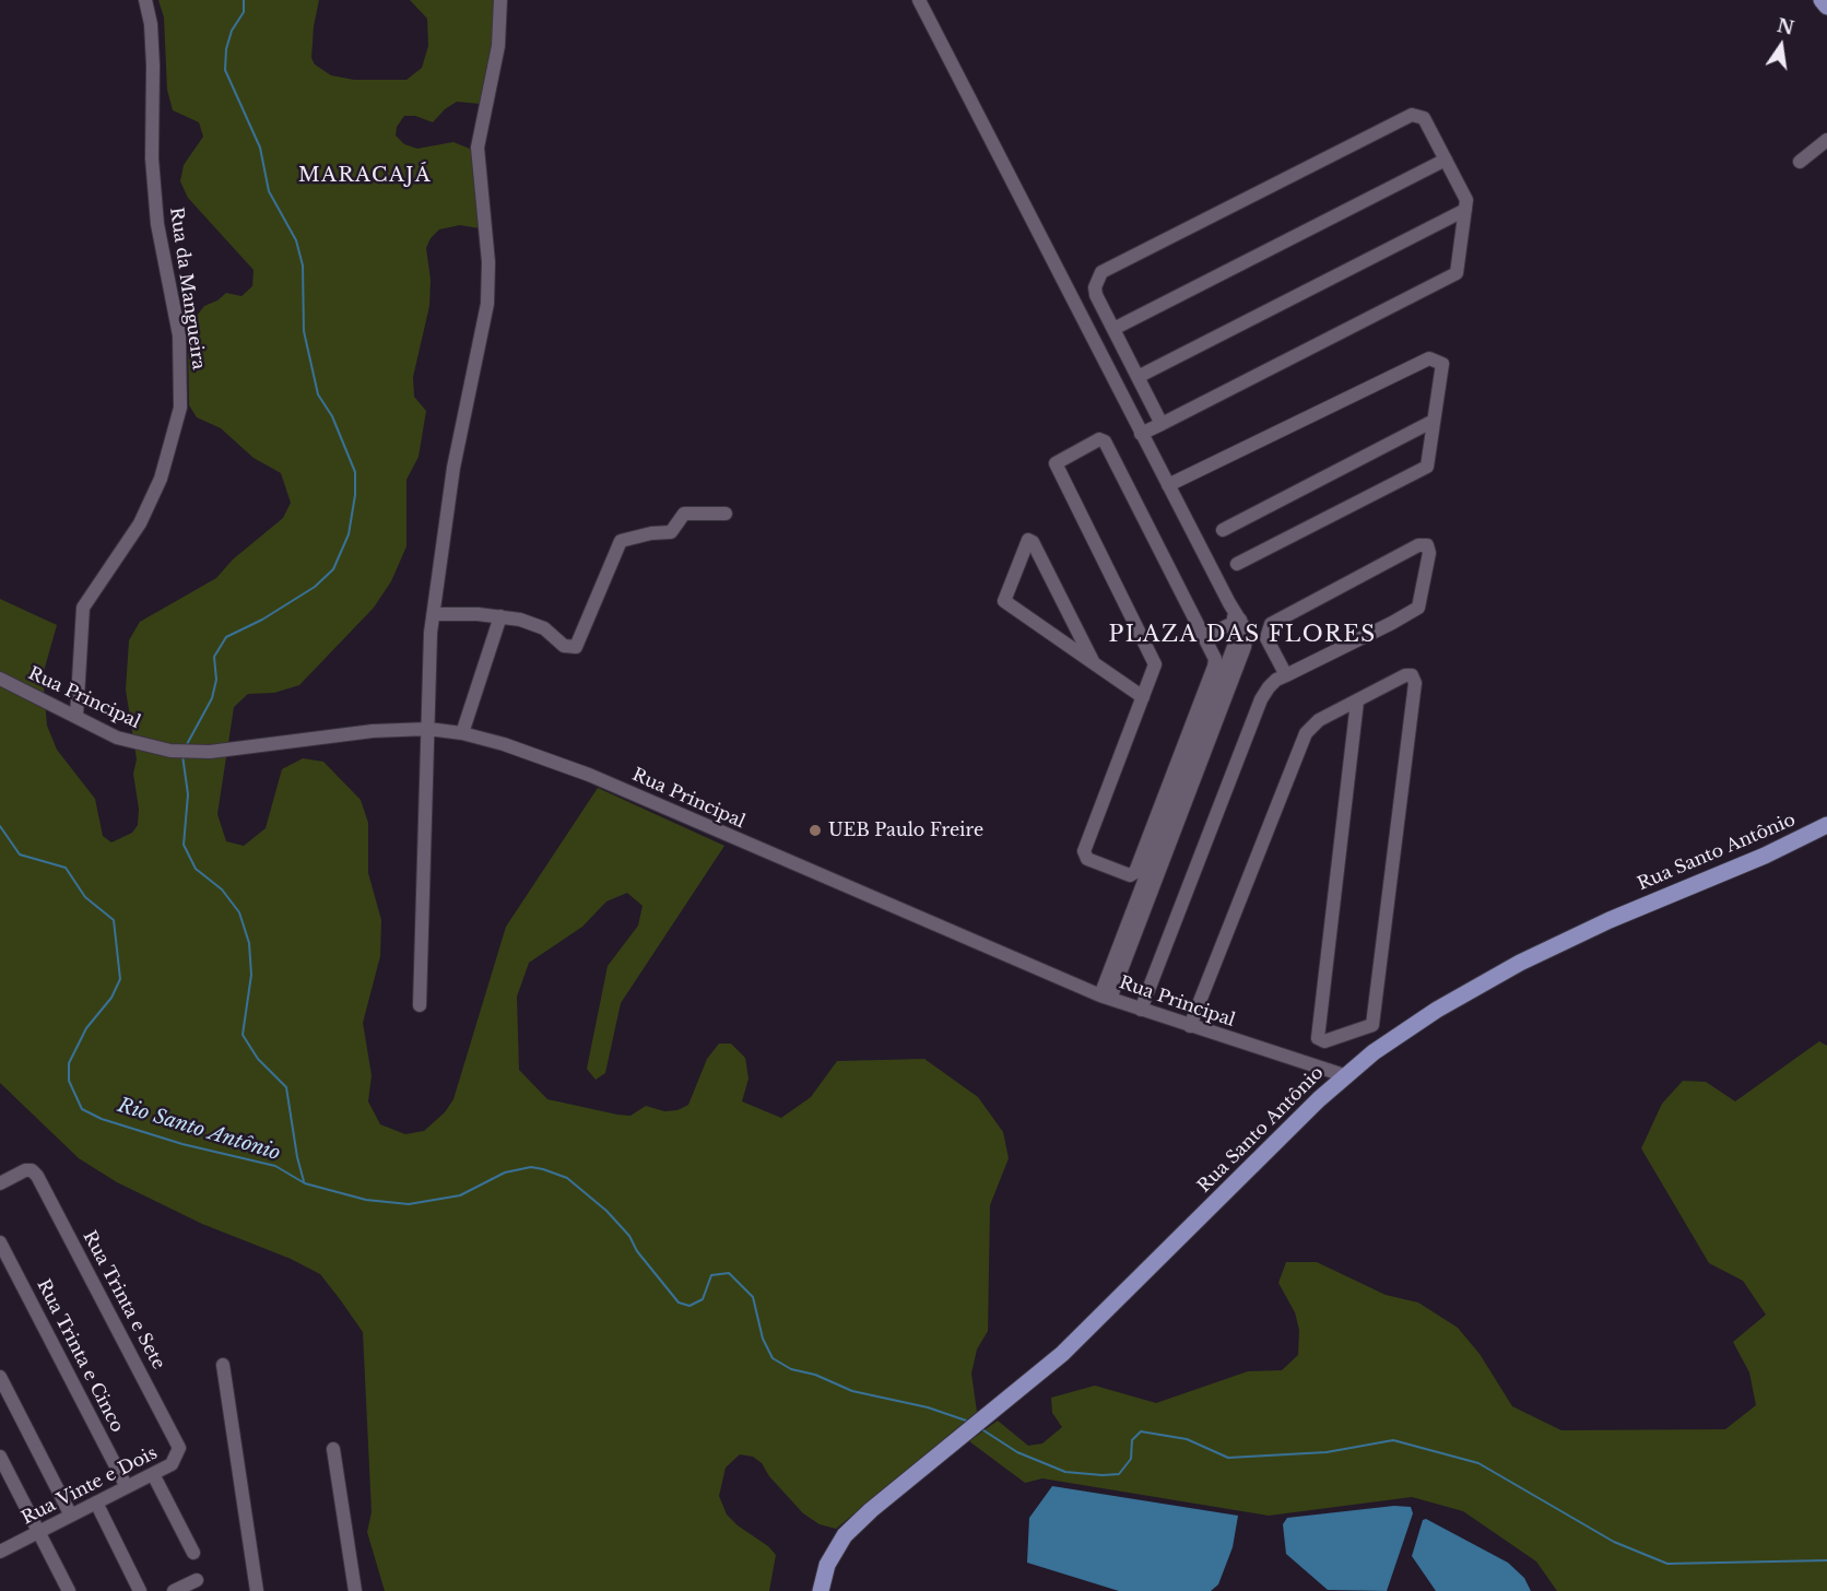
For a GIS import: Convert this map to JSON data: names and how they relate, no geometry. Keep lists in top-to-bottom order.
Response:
{
  "streets": {
    "main road": ["Rua Santo Antônio"],
    "street": [
      "Rua da Mangueira",
      "Rua Principal",
      "Rua Trinta e Sete",
      "Rua Trinta e Cinco",
      "Rua Vinte e Dois"
    ]
  },
  "crossings": [
    ["Rua da Mangueira", "Rua Principal"],
    ["Rua Principal", "Rua Santo Antônio"],
    ["Rua Trinta e Sete", "Rua Vinte e Dois"],
    ["Rua Trinta e Cinco", "Rua Vinte e Dois"]
  ],
  "districts": ["MARACAJÁ", "PLAZA DAS FLORES"],
  "water": ["Rio Santo Antônio"],
  "places": ["UEB Paulo Freire"],
  "north": "top"
}
